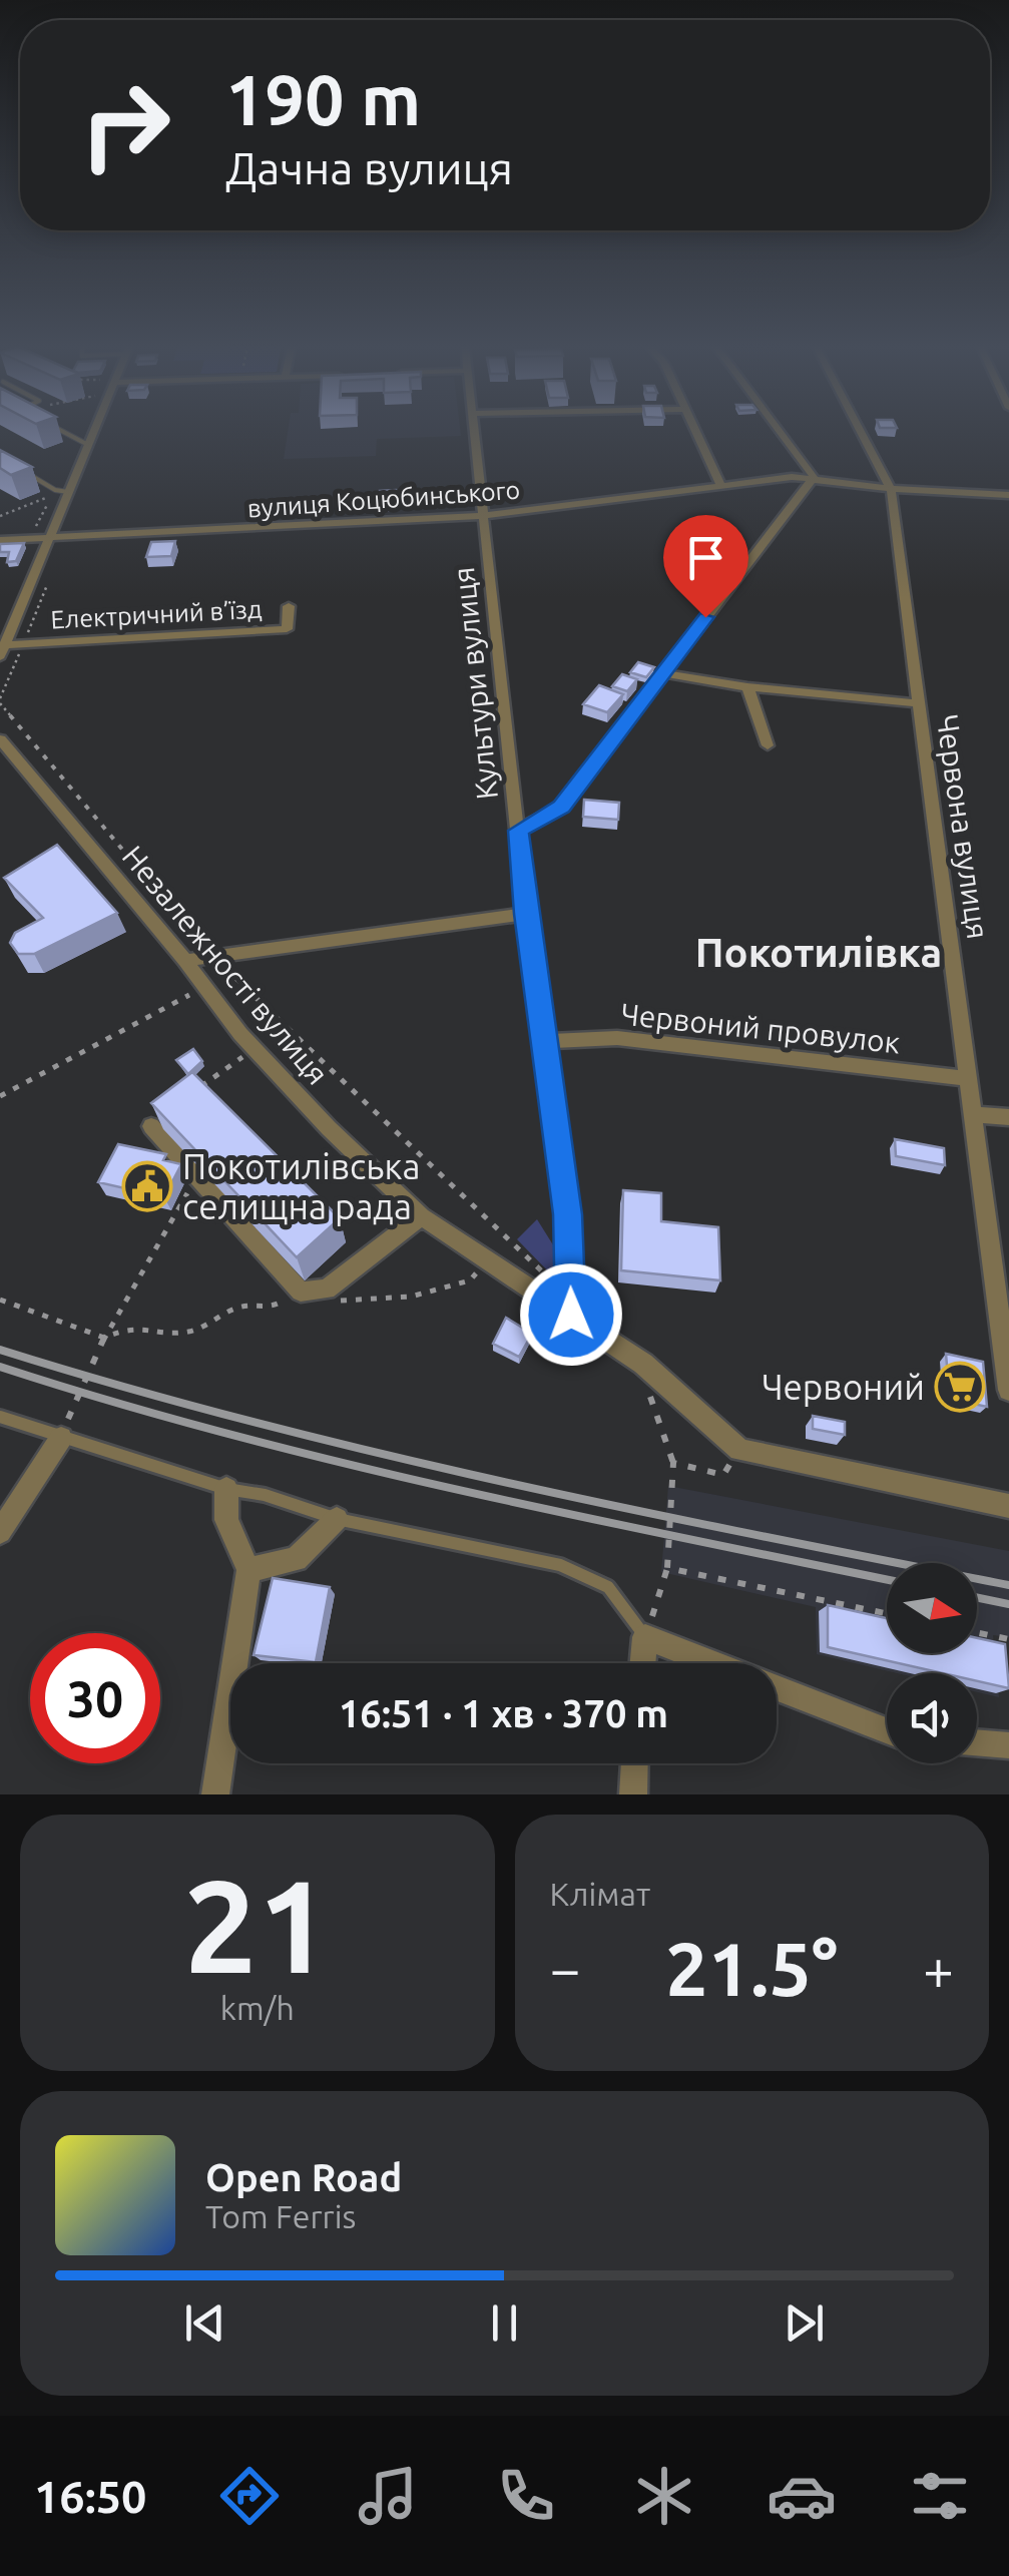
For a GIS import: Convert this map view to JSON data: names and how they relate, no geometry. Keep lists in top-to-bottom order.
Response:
{
  "streets": {
    "street": [
      "вулиця Коцюбинського",
      "Електричний в’їзд",
      "Культури вулиця",
      "Червона вулиця",
      "Незалежності вулиця",
      "Червоний провулок"
    ]
  },
  "crossings": [
    ["вулиця Коцюбинського", "Культури вулиця"],
    ["вулиця Коцюбинського", "Червона вулиця"],
    ["Культури вулиця", "Незалежності вулиця"],
    ["Культури вулиця", "Червоний провулок"],
    ["Червона вулиця", "Червоний провулок"]
  ],
  "districts": ["Покотилівка"],
  "places": {
    "public building": ["Покотилівська селищна рада"],
    "supermarket": ["Червоний"]
  },
  "north": "right",
  "page": {
    "turn": ["190 m", "Дачна вулиця"],
    "limit": "30",
    "trip": "16:51 · 1 хв · 370 m",
    "tile": [
      ["21", "km/h"],
      "Клімат"
    ],
    "heat": ["−", "21.5°", "+"],
    "song": ["Open Road", "Tom Ferris"],
    "tabs": "16:50"
  }
}
